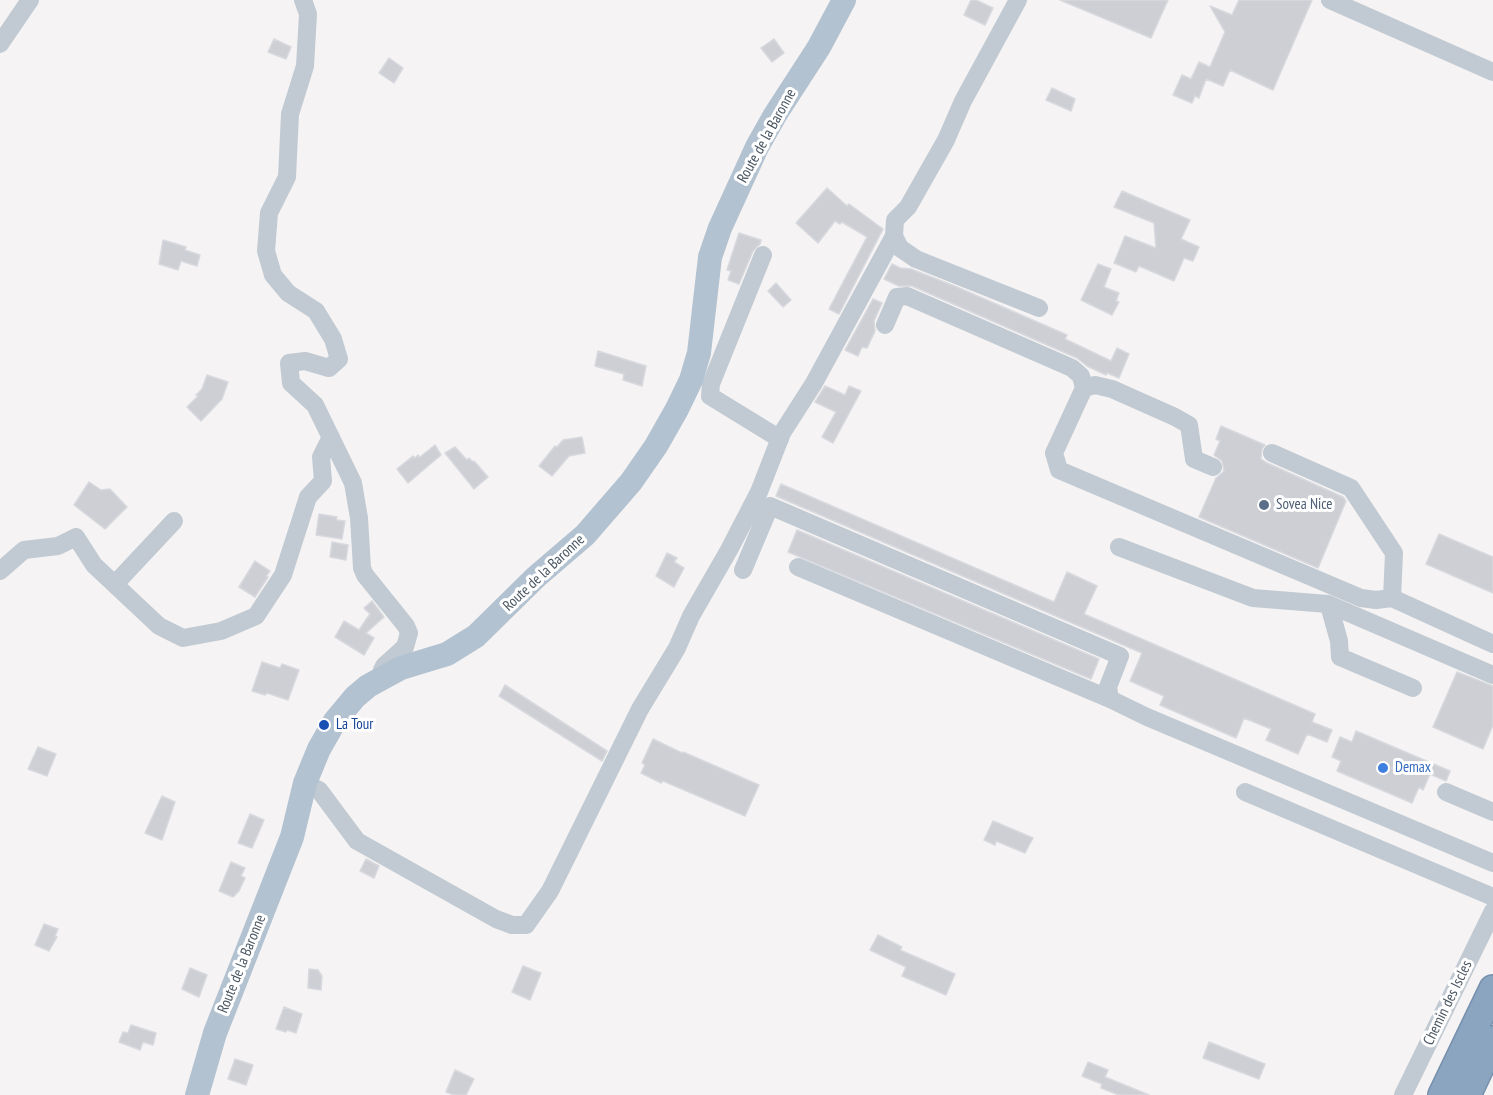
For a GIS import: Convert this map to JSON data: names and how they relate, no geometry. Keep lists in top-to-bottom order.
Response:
{
  "streets": {
    "main road": ["Route de la Baronne"],
    "street": ["Chemin des Iscles"]
  },
  "places": ["Sovea Nice", "La Tour", "Demax"]
}
